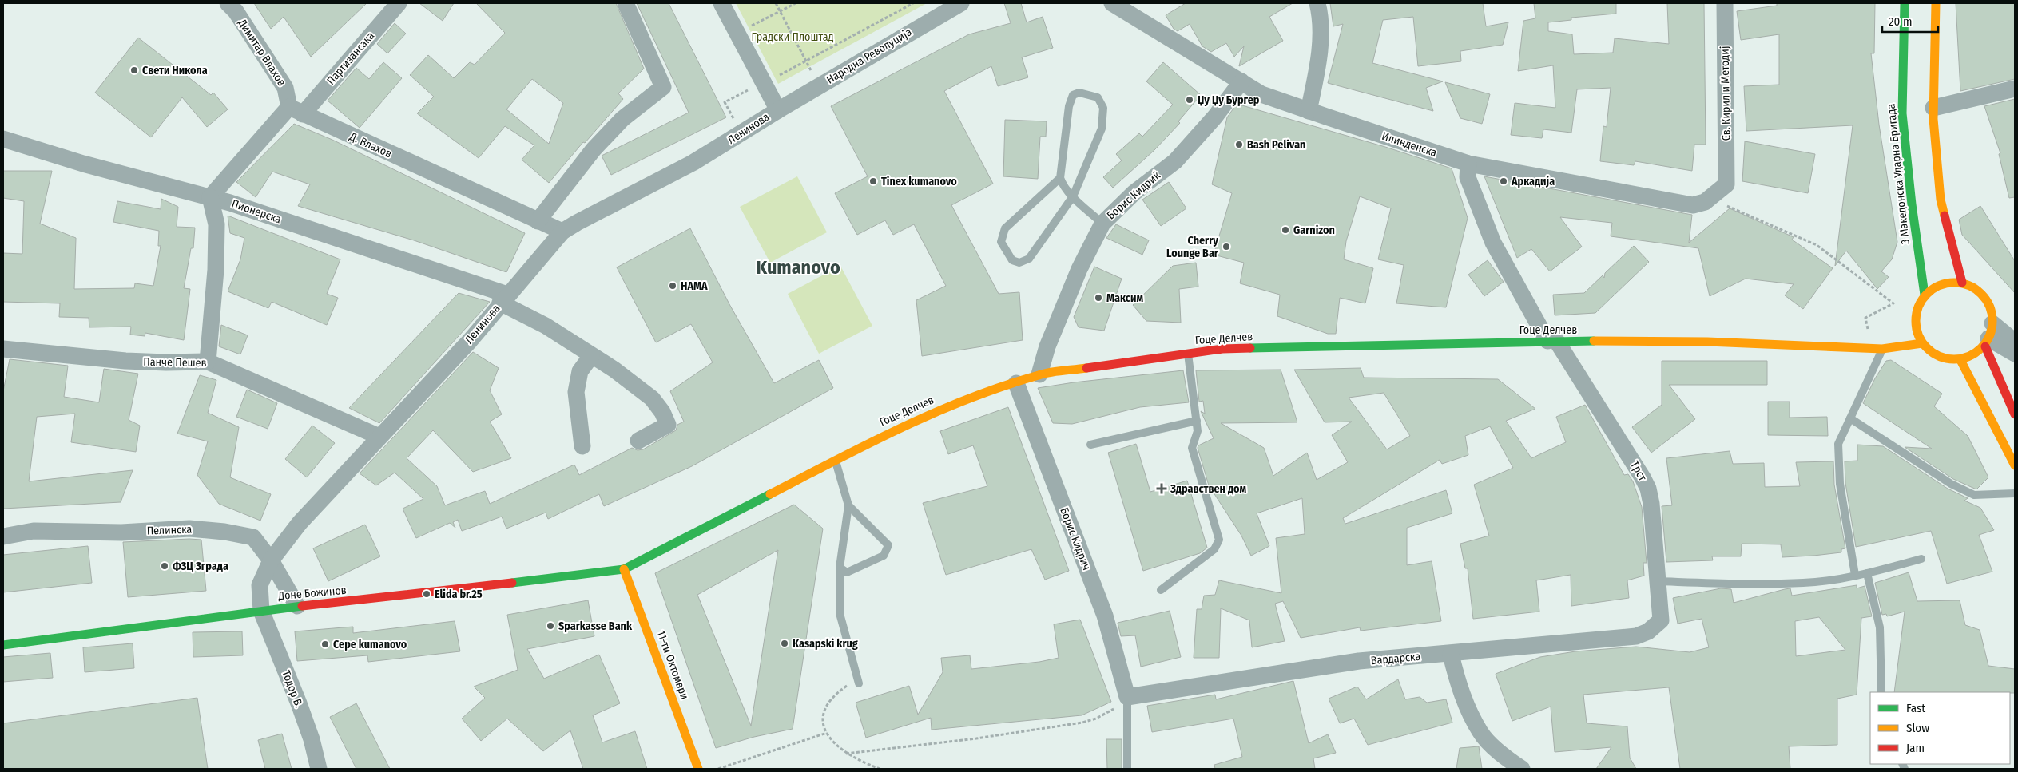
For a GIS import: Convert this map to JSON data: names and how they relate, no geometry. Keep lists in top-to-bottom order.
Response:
{
  "streets": {
    "street": [
      "Димитар Влахов",
      "Народна Револуција",
      "Партизансака",
      "Св. Кирил и Методиј",
      "Ленинова",
      "Илинденска",
      "Д. Влахов",
      "3 Македонска Ударна Бригада",
      "Борис Кидриќ",
      "Пионерска",
      "Гоце Делчев",
      "Панче Пешев",
      "Трст",
      "Пелинска",
      "Борис Кидрич",
      "Доне Божинов",
      "Вардарска",
      "11-ти Октомври",
      "Тодор В."
    ]
  },
  "crossings": [
    ["Димитар Влахов", "Партизансака"],
    ["Димитар Влахов", "Д. Влахов"],
    ["Народна Револуција", "Ленинова"],
    ["Партизансака", "Д. Влахов"],
    ["Св. Кирил и Методиј", "Илинденска"],
    ["Ленинова", "Д. Влахов"],
    ["Ленинова", "Пионерска"],
    ["Ленинова", "Панче Пешев"],
    ["Ленинова", "Пелинска"],
    ["Ленинова", "Доне Божинов"],
    ["Ленинова", "Тодор В."],
    ["Илинденска", "Борис Кидриќ"],
    ["Илинденска", "Трст"],
    ["Борис Кидриќ", "Гоце Делчев"],
    ["Гоце Делчев", "Трст"],
    ["Гоце Делчев", "Борис Кидрич"],
    ["Гоце Делчев", "Доне Божинов"],
    ["Гоце Делчев", "11-ти Октомври"],
    ["Трст", "Вардарска"],
    ["Пелинска", "Доне Божинов"],
    ["Борис Кидрич", "Вардарска"],
    ["Доне Божинов", "11-ти Октомври"],
    ["Доне Божинов", "Тодор В."]
  ],
  "districts": ["Kumanovo"],
  "parks": ["Градски Плоштад"],
  "places": {
    "other": [
      "Свети Никола",
      "Џу Џу Бургер",
      "Bash Pelivan",
      "Tinex kumanovo",
      "Аркадија",
      "Garnizon",
      "Cherry Lounge Bar",
      "НАМА",
      "Максим",
      "ФЗЦ Зграда",
      "Elida br.25",
      "Sparkasse Bank",
      "Kasapski krug",
      "Cepe kumanovo"
    ],
    "health": ["Здравствен дом"]
  },
  "legend": ["Fast", "Slow", "Jam"],
  "scale_bar": "20 m"
}
